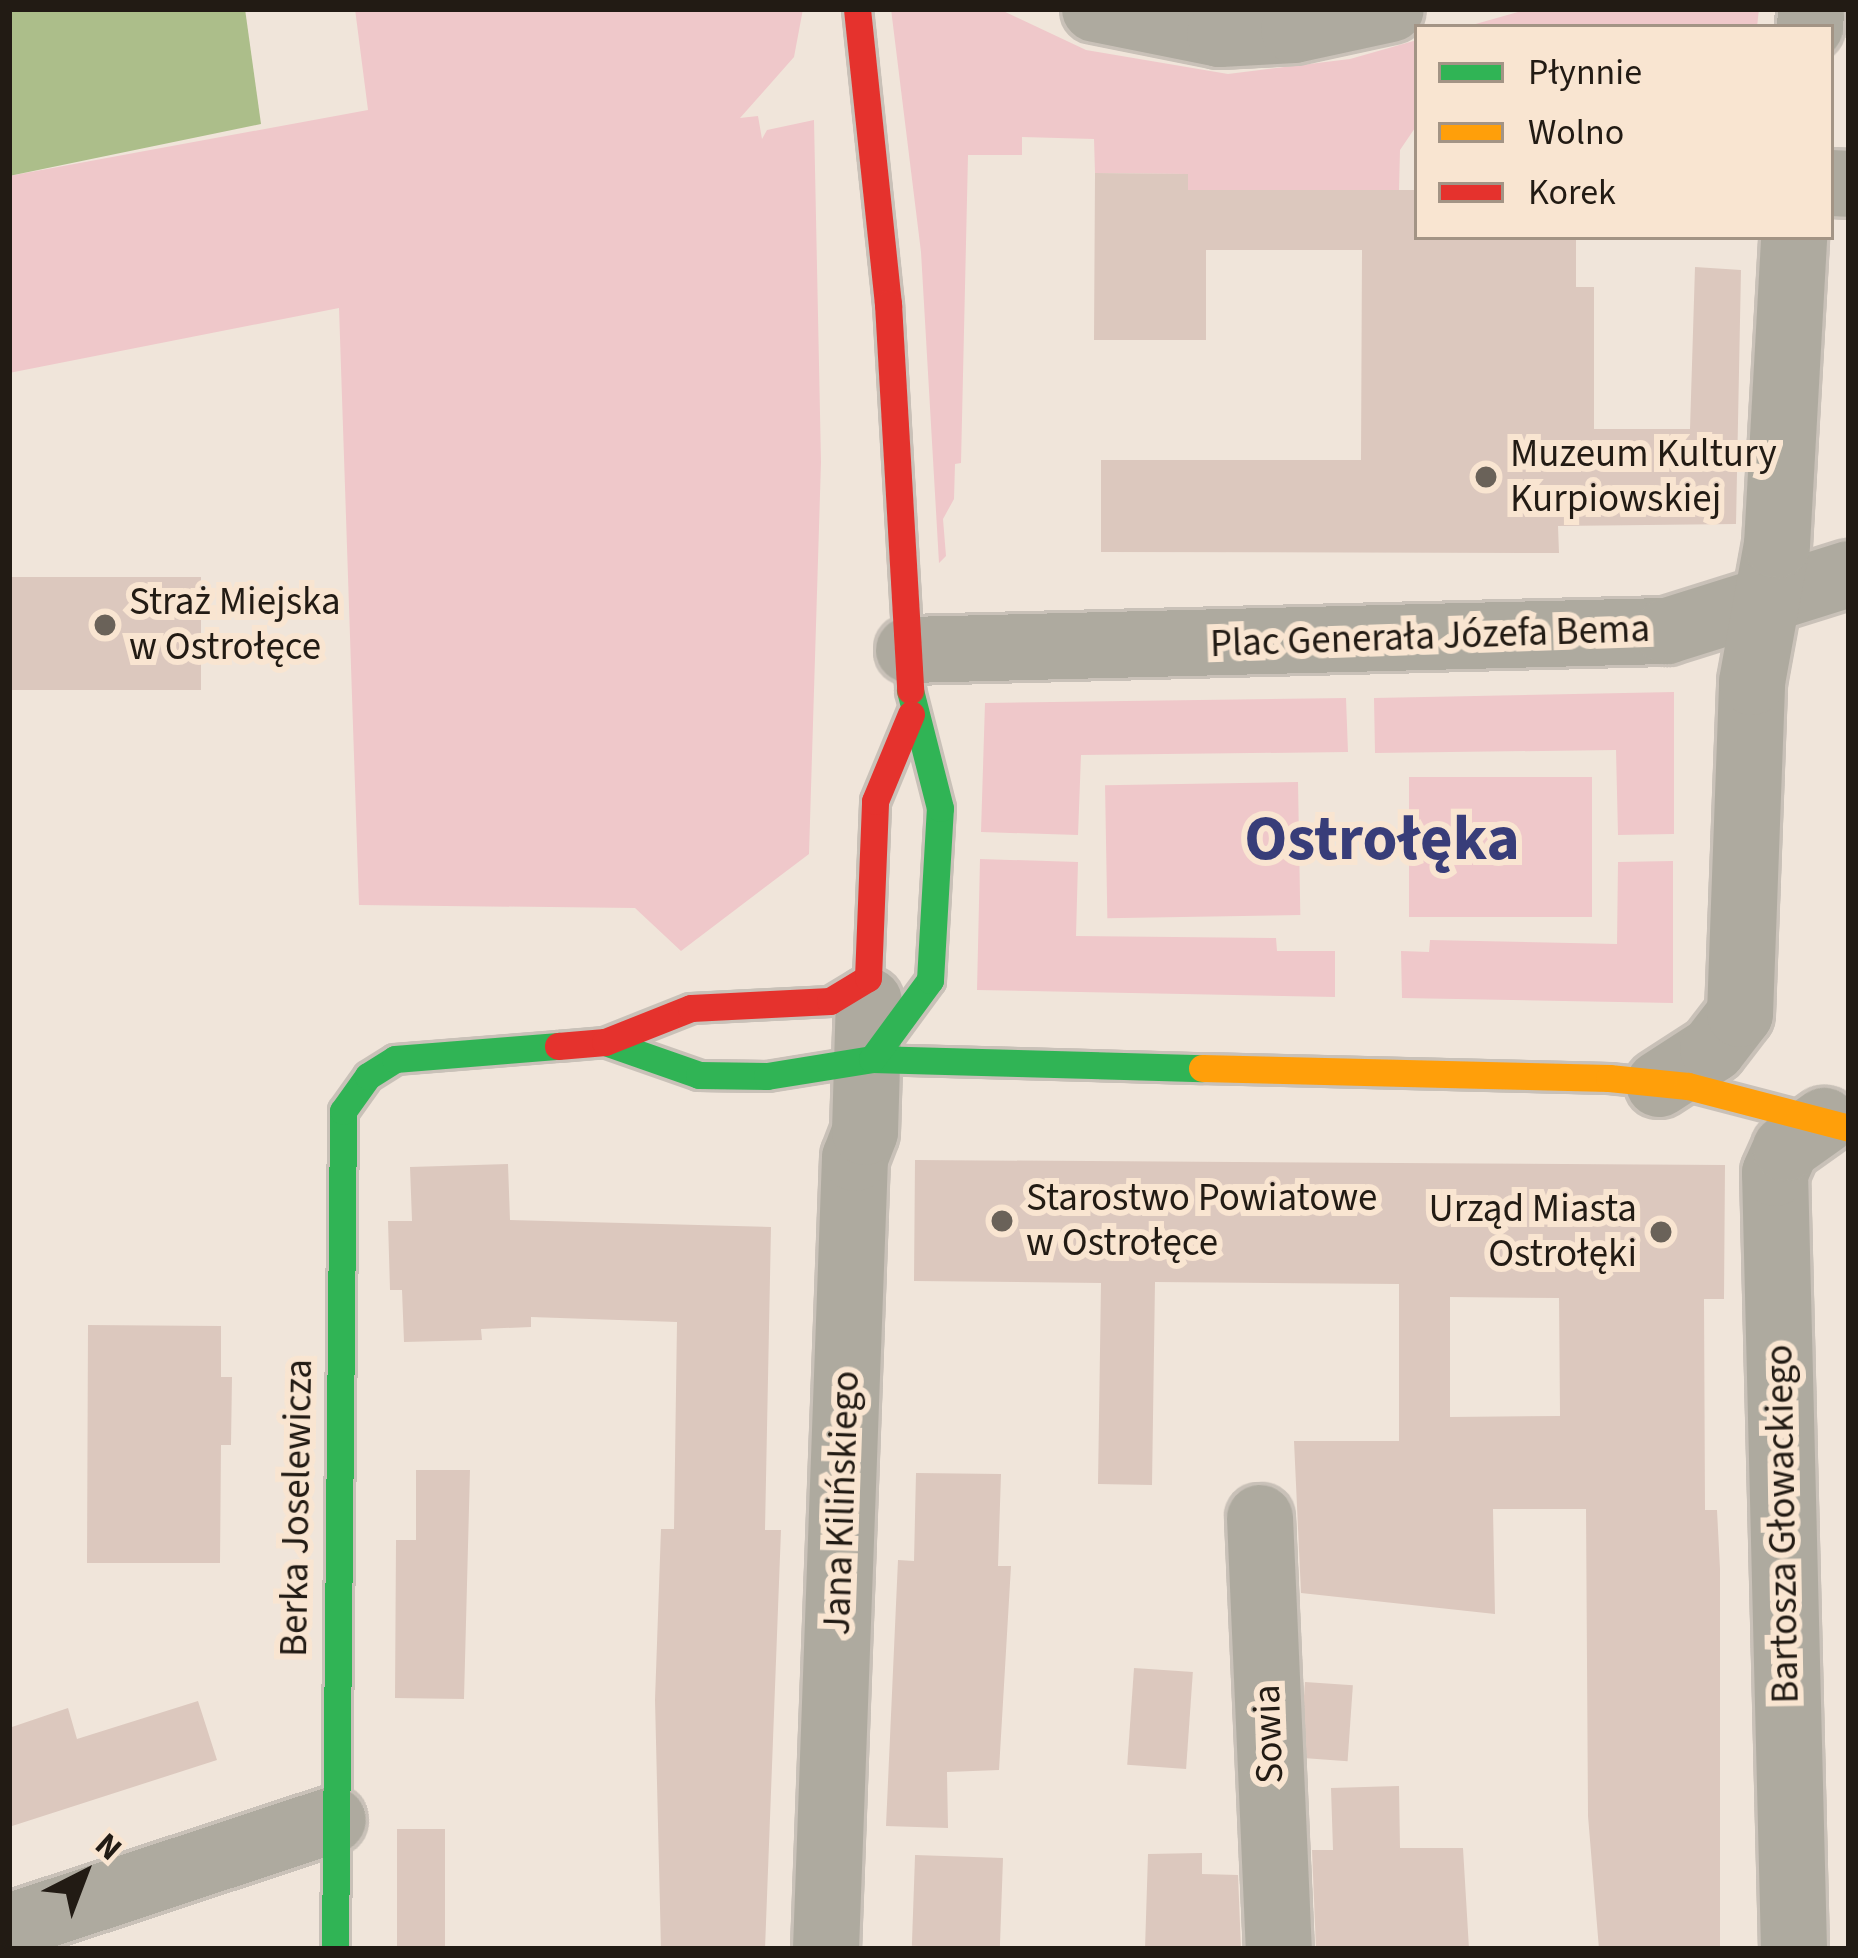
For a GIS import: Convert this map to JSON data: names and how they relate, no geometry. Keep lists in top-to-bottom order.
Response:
{
  "streets": {
    "street": [
      "Plac Generała Józefa Bema",
      "Jana Kilińskiego",
      "Berka Joselewicza",
      "Bartosza Głowackiego",
      "Sowia"
    ]
  },
  "districts": ["Ostrołęka"],
  "places": [
    "Muzeum Kultury Kurpiowskiej",
    "Straż Miejska w Ostrołęce",
    "Starostwo Powiatowe w Ostrołęce",
    "Urząd Miasta Ostrołęki"
  ],
  "legend": ["Płynnie", "Wolno", "Korek"],
  "north": "top right"
}
